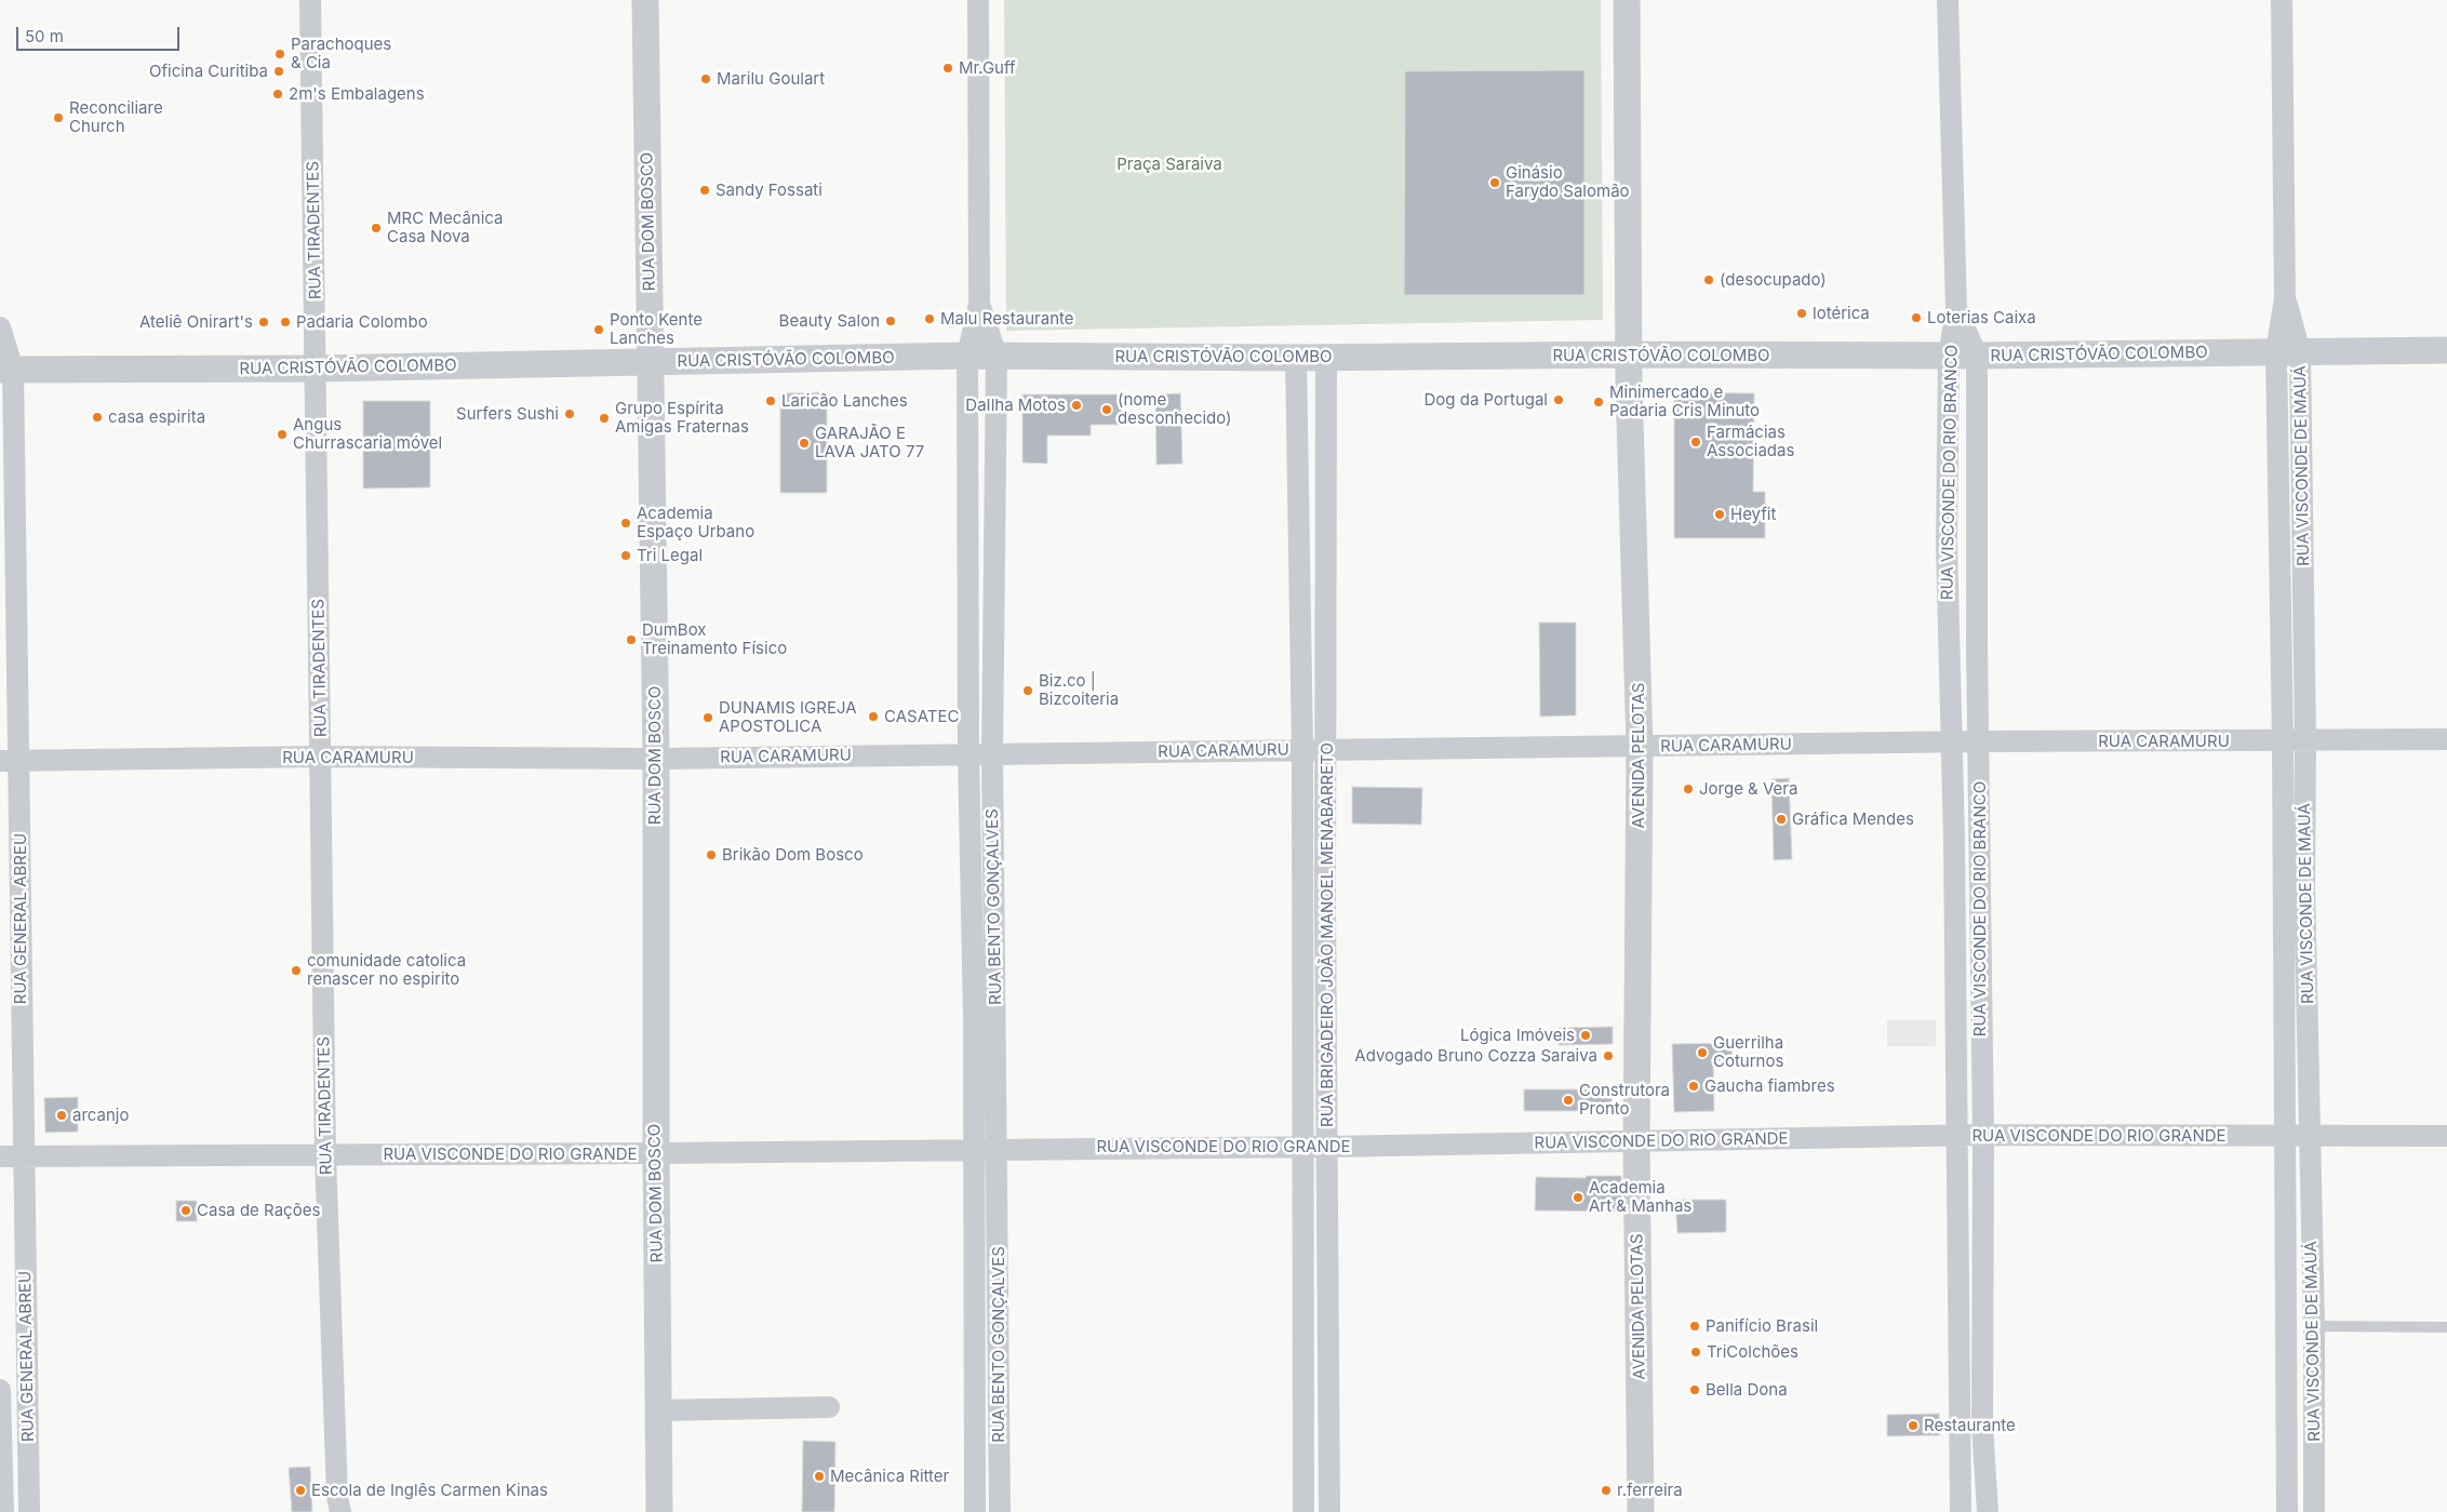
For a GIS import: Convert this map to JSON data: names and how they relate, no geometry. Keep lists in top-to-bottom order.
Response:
{
  "streets": {
    "street": [
      "RUA DOM BOSCO",
      "RUA TIRADENTES",
      "RUA CRISTÓVÃO COLOMBO",
      "RUA VISCONDE DE MAUÁ",
      "RUA VISCONDE DO RIO BRANCO",
      "RUA CARAMURU",
      "AVENIDA PELOTAS",
      "RUA BENTO GONÇALVES",
      "RUA GENERAL ABREU",
      "RUA BRIGADEIRO JOÃO MANOEL MENABARRETO",
      "RUA VISCONDE DO RIO GRANDE"
    ]
  },
  "crossings": [
    ["RUA DOM BOSCO", "RUA CRISTÓVÃO COLOMBO"],
    ["RUA DOM BOSCO", "RUA CARAMURU"],
    ["RUA DOM BOSCO", "RUA VISCONDE DO RIO GRANDE"],
    ["RUA TIRADENTES", "RUA CRISTÓVÃO COLOMBO"],
    ["RUA TIRADENTES", "RUA CARAMURU"],
    ["RUA TIRADENTES", "RUA VISCONDE DO RIO GRANDE"],
    ["RUA CRISTÓVÃO COLOMBO", "RUA VISCONDE DE MAUÁ"],
    ["RUA CRISTÓVÃO COLOMBO", "RUA VISCONDE DO RIO BRANCO"],
    ["RUA CRISTÓVÃO COLOMBO", "AVENIDA PELOTAS"],
    ["RUA CRISTÓVÃO COLOMBO", "RUA BENTO GONÇALVES"],
    ["RUA CRISTÓVÃO COLOMBO", "RUA GENERAL ABREU"],
    ["RUA CRISTÓVÃO COLOMBO", "RUA BRIGADEIRO JOÃO MANOEL MENABARRETO"],
    ["RUA VISCONDE DE MAUÁ", "RUA CARAMURU"],
    ["RUA VISCONDE DE MAUÁ", "RUA VISCONDE DO RIO GRANDE"],
    ["RUA VISCONDE DO RIO BRANCO", "RUA CARAMURU"],
    ["RUA VISCONDE DO RIO BRANCO", "RUA VISCONDE DO RIO GRANDE"],
    ["RUA CARAMURU", "AVENIDA PELOTAS"],
    ["RUA CARAMURU", "RUA BENTO GONÇALVES"],
    ["RUA CARAMURU", "RUA GENERAL ABREU"],
    ["RUA CARAMURU", "RUA BRIGADEIRO JOÃO MANOEL MENABARRETO"],
    ["AVENIDA PELOTAS", "RUA VISCONDE DO RIO GRANDE"],
    ["RUA BENTO GONÇALVES", "RUA VISCONDE DO RIO GRANDE"],
    ["RUA GENERAL ABREU", "RUA VISCONDE DO RIO GRANDE"],
    ["RUA BRIGADEIRO JOÃO MANOEL MENABARRETO", "RUA VISCONDE DO RIO GRANDE"]
  ],
  "parks": ["Praça Saraiva"],
  "places": [
    "Parachoques & Cia",
    "Mr.Guff",
    "Oficina Curitiba",
    "Marilu Goulart",
    "2m's Embalagens",
    "Reconciliare Church",
    "Ginásio Farydo Salomão",
    "Sandy Fossati",
    "MRC Mecânica Casa Nova",
    "(desocupado)",
    "lotérica",
    "Loterias Caixa",
    "Malu Restaurante",
    "Beauty Salon",
    "Ateliê Onirart's",
    "Padaria Colombo",
    "Ponto Kente Lanches",
    "Dog da Portugal",
    "Laricão Lanches",
    "Minimercado e Padaria Cris Minuto",
    "DaIlha Motos",
    "(nome desconhecido)",
    "Surfers Sushi",
    "casa espirita",
    "Grupo Espírita Amigas Fraternas",
    "Angus Churrascaria móvel",
    "Farmácias Associadas",
    "GARAJÃO E LAVA JATO 77",
    "Heyfit",
    "Academia Espaço Urbano",
    "Tri Legal",
    "DumBox Treinamento Físico",
    "Biz.co | Bizcoiteria",
    "CASATEC",
    "DUNAMIS IGREJA APOSTOLICA",
    "Jorge & Vera",
    "Gráfica Mendes",
    "Brikão Dom Bosco",
    "comunidade catolica renascer no espirito",
    "Lógica Imóveis",
    "Guerrilha Coturnos",
    "Advogado Bruno Cozza Saraiva",
    "Gaucha fiambres",
    "Construtora Pronto",
    "arcanjo",
    "Academia Art & Manhas",
    "Casa de Rações",
    "Panifício Brasil",
    "TriColchões",
    "Bella Dona",
    "Restaurante",
    "Mecânica Ritter",
    "Escola de Inglês Carmen Kinas",
    "r.ferreira"
  ],
  "scale_bar": "50 m"
}
